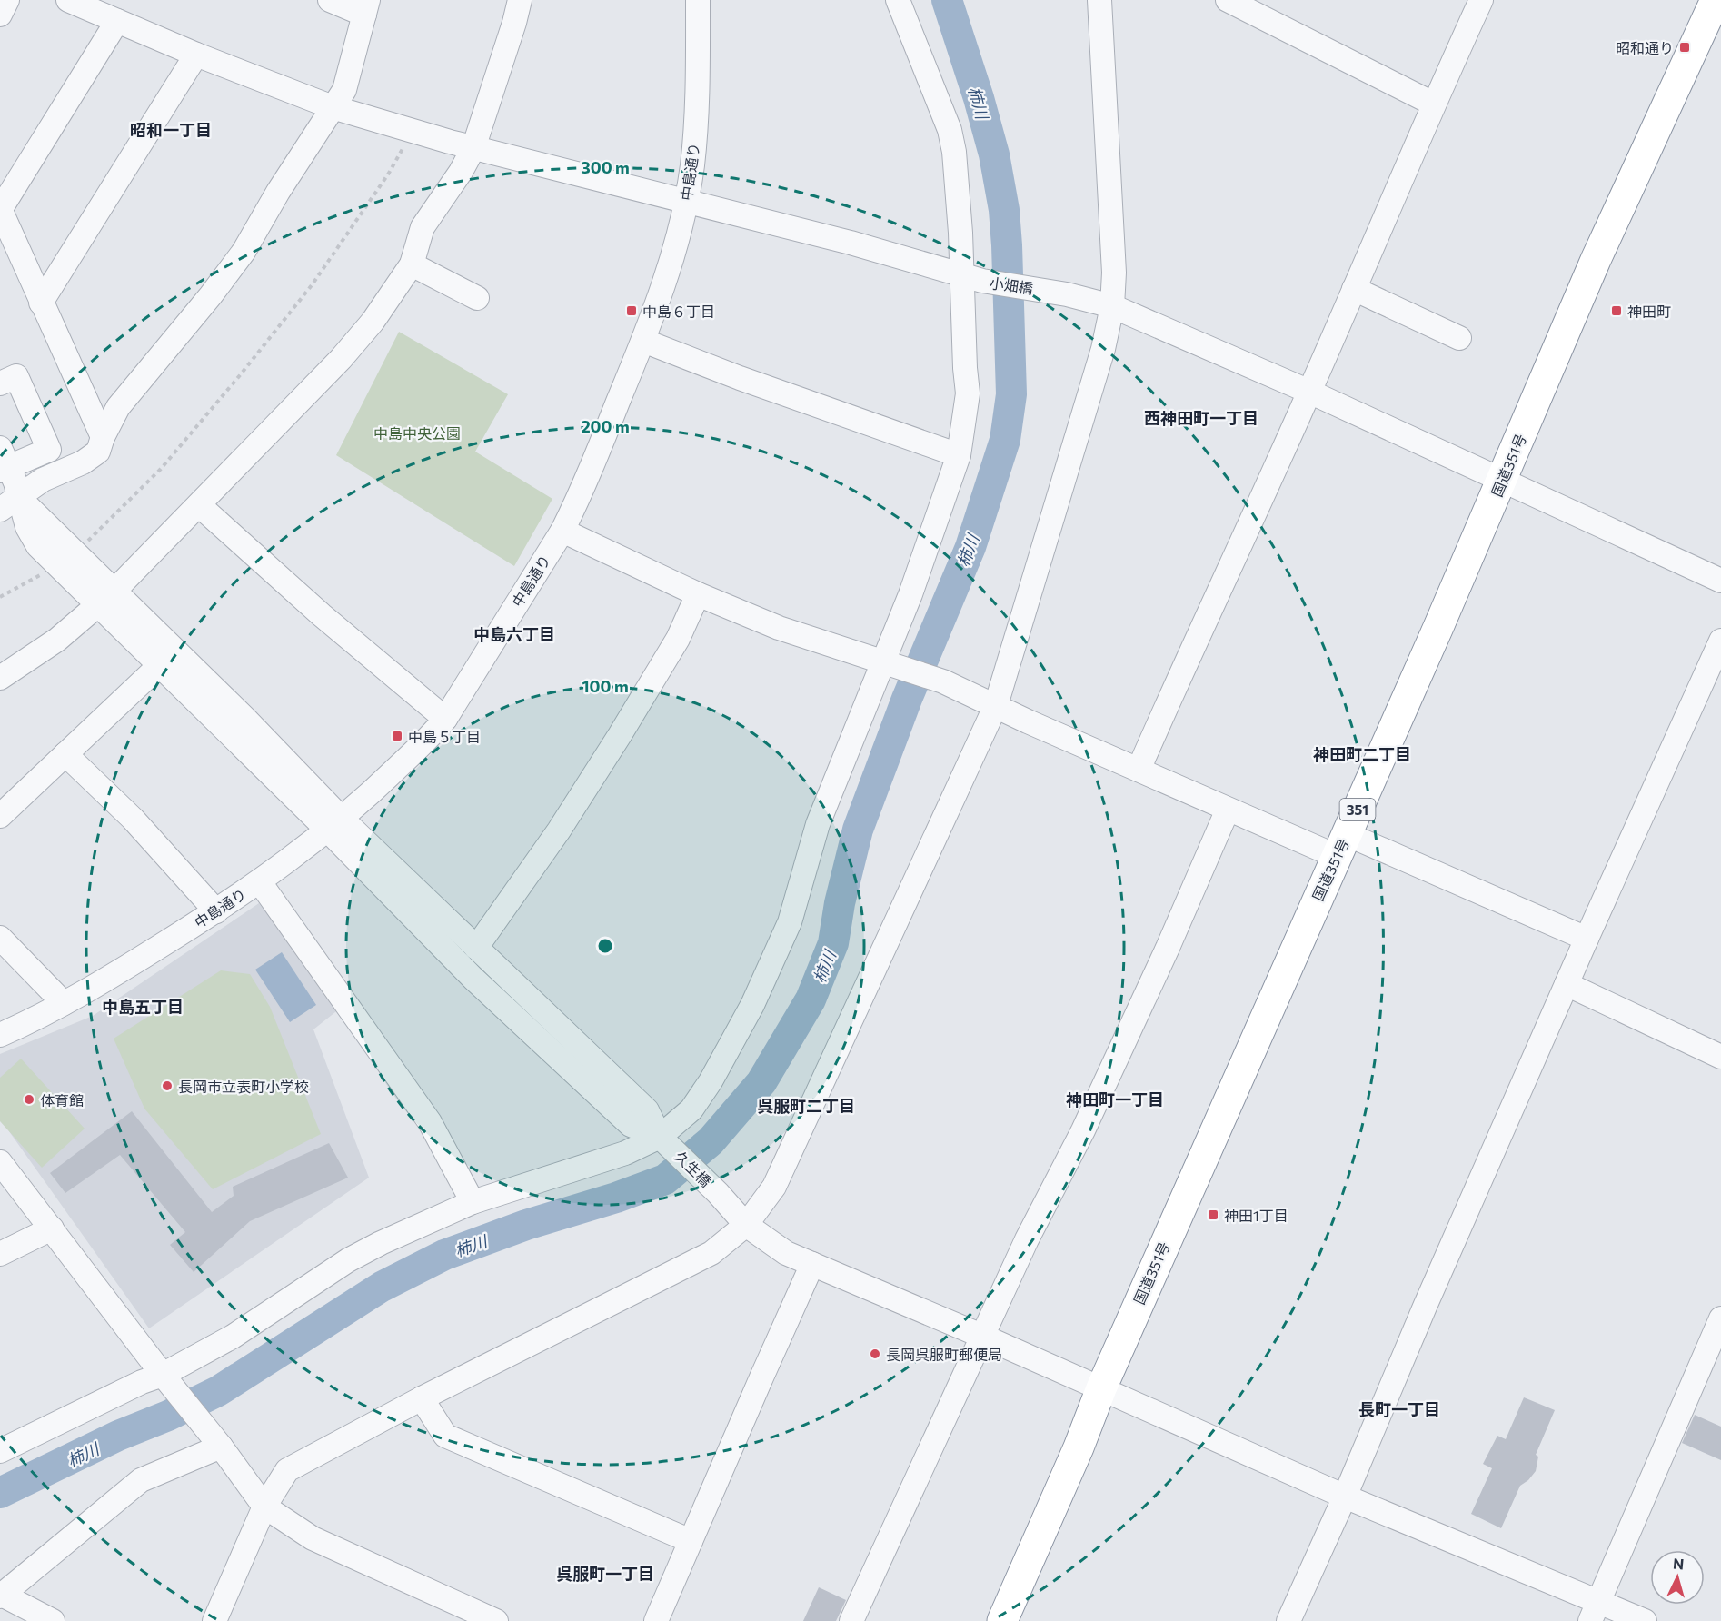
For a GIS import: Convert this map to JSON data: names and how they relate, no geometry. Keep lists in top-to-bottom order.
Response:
{
  "streets": {
    "highway": ["国道351号", "351"],
    "street": ["中島通り", "小畑橋", "久生橋"]
  },
  "crossings": [
    ["中島通り", "小畑橋"],
    ["小畑橋", "国道351号"],
    ["国道351号", "久生橋"]
  ],
  "districts": [
    "昭和一丁目",
    "西神田町一丁目",
    "中島六丁目",
    "神田町二丁目",
    "中島五丁目",
    "神田町一丁目",
    "呉服町二丁目",
    "長町一丁目",
    "呉服町一丁目"
  ],
  "water": ["柿川"],
  "parks": ["中島中央公園"],
  "places": {
    "transit": [
      "昭和通り",
      "中島６丁目",
      "神田町",
      "中島５丁目",
      "神田1丁目"
    ],
    "other": ["長岡市立表町小学校", "体育館", "長岡呉服町郵便局"]
  },
  "north": "top",
  "rings": ["300 m", "200 m", "100 m"]
}
